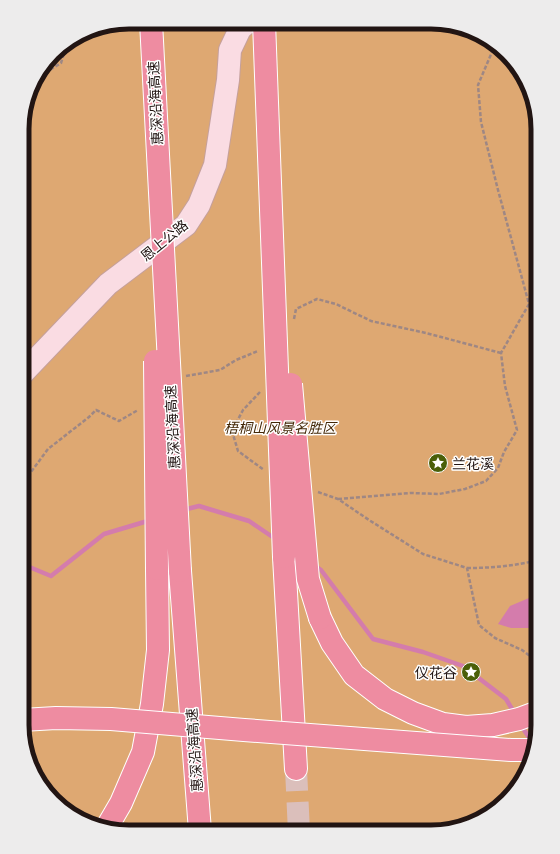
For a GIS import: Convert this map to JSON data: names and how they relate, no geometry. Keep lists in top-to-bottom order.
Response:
{
  "streets": {
    "highway": ["惠深沿海高速"],
    "street": ["恩上公路"]
  },
  "parks": ["梧桐山风景名胜区"],
  "places": {
    "place": ["兰花溪", "仪花谷"]
  }
}
